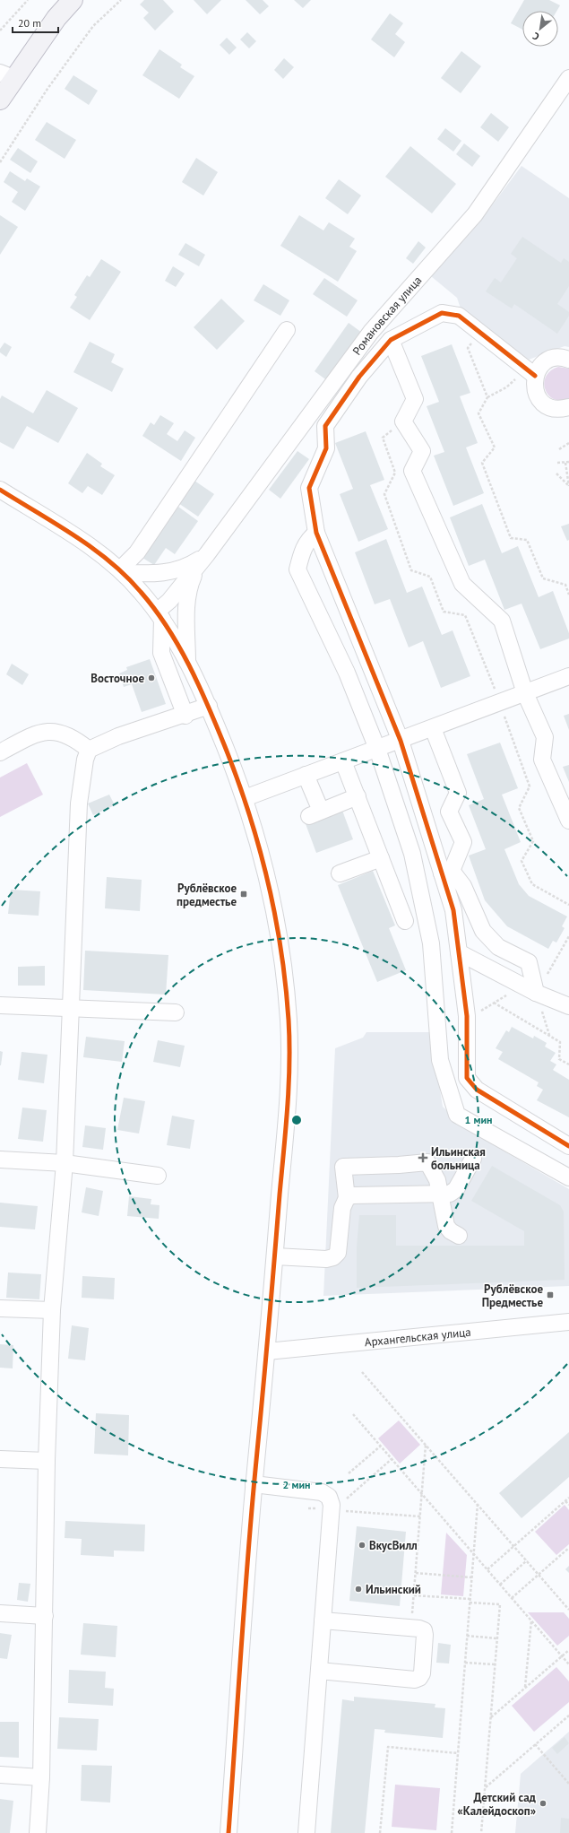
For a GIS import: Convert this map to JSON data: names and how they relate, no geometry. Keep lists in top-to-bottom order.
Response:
{
  "streets": {
    "street": ["Романовская улица", "Архангельская улица"]
  },
  "places": {
    "other": [
      "Восточное",
      "ВкусВилл",
      "Ильинский",
      "Детский сад «Калейдоскоп»"
    ],
    "transit": ["Рублёвское предместье", "Рублёвское Предместье"],
    "health": ["Ильинская больница"]
  },
  "scale_bar": "20 m",
  "north": "bottom left",
  "rings": ["1 мин", "2 мин"]
}
